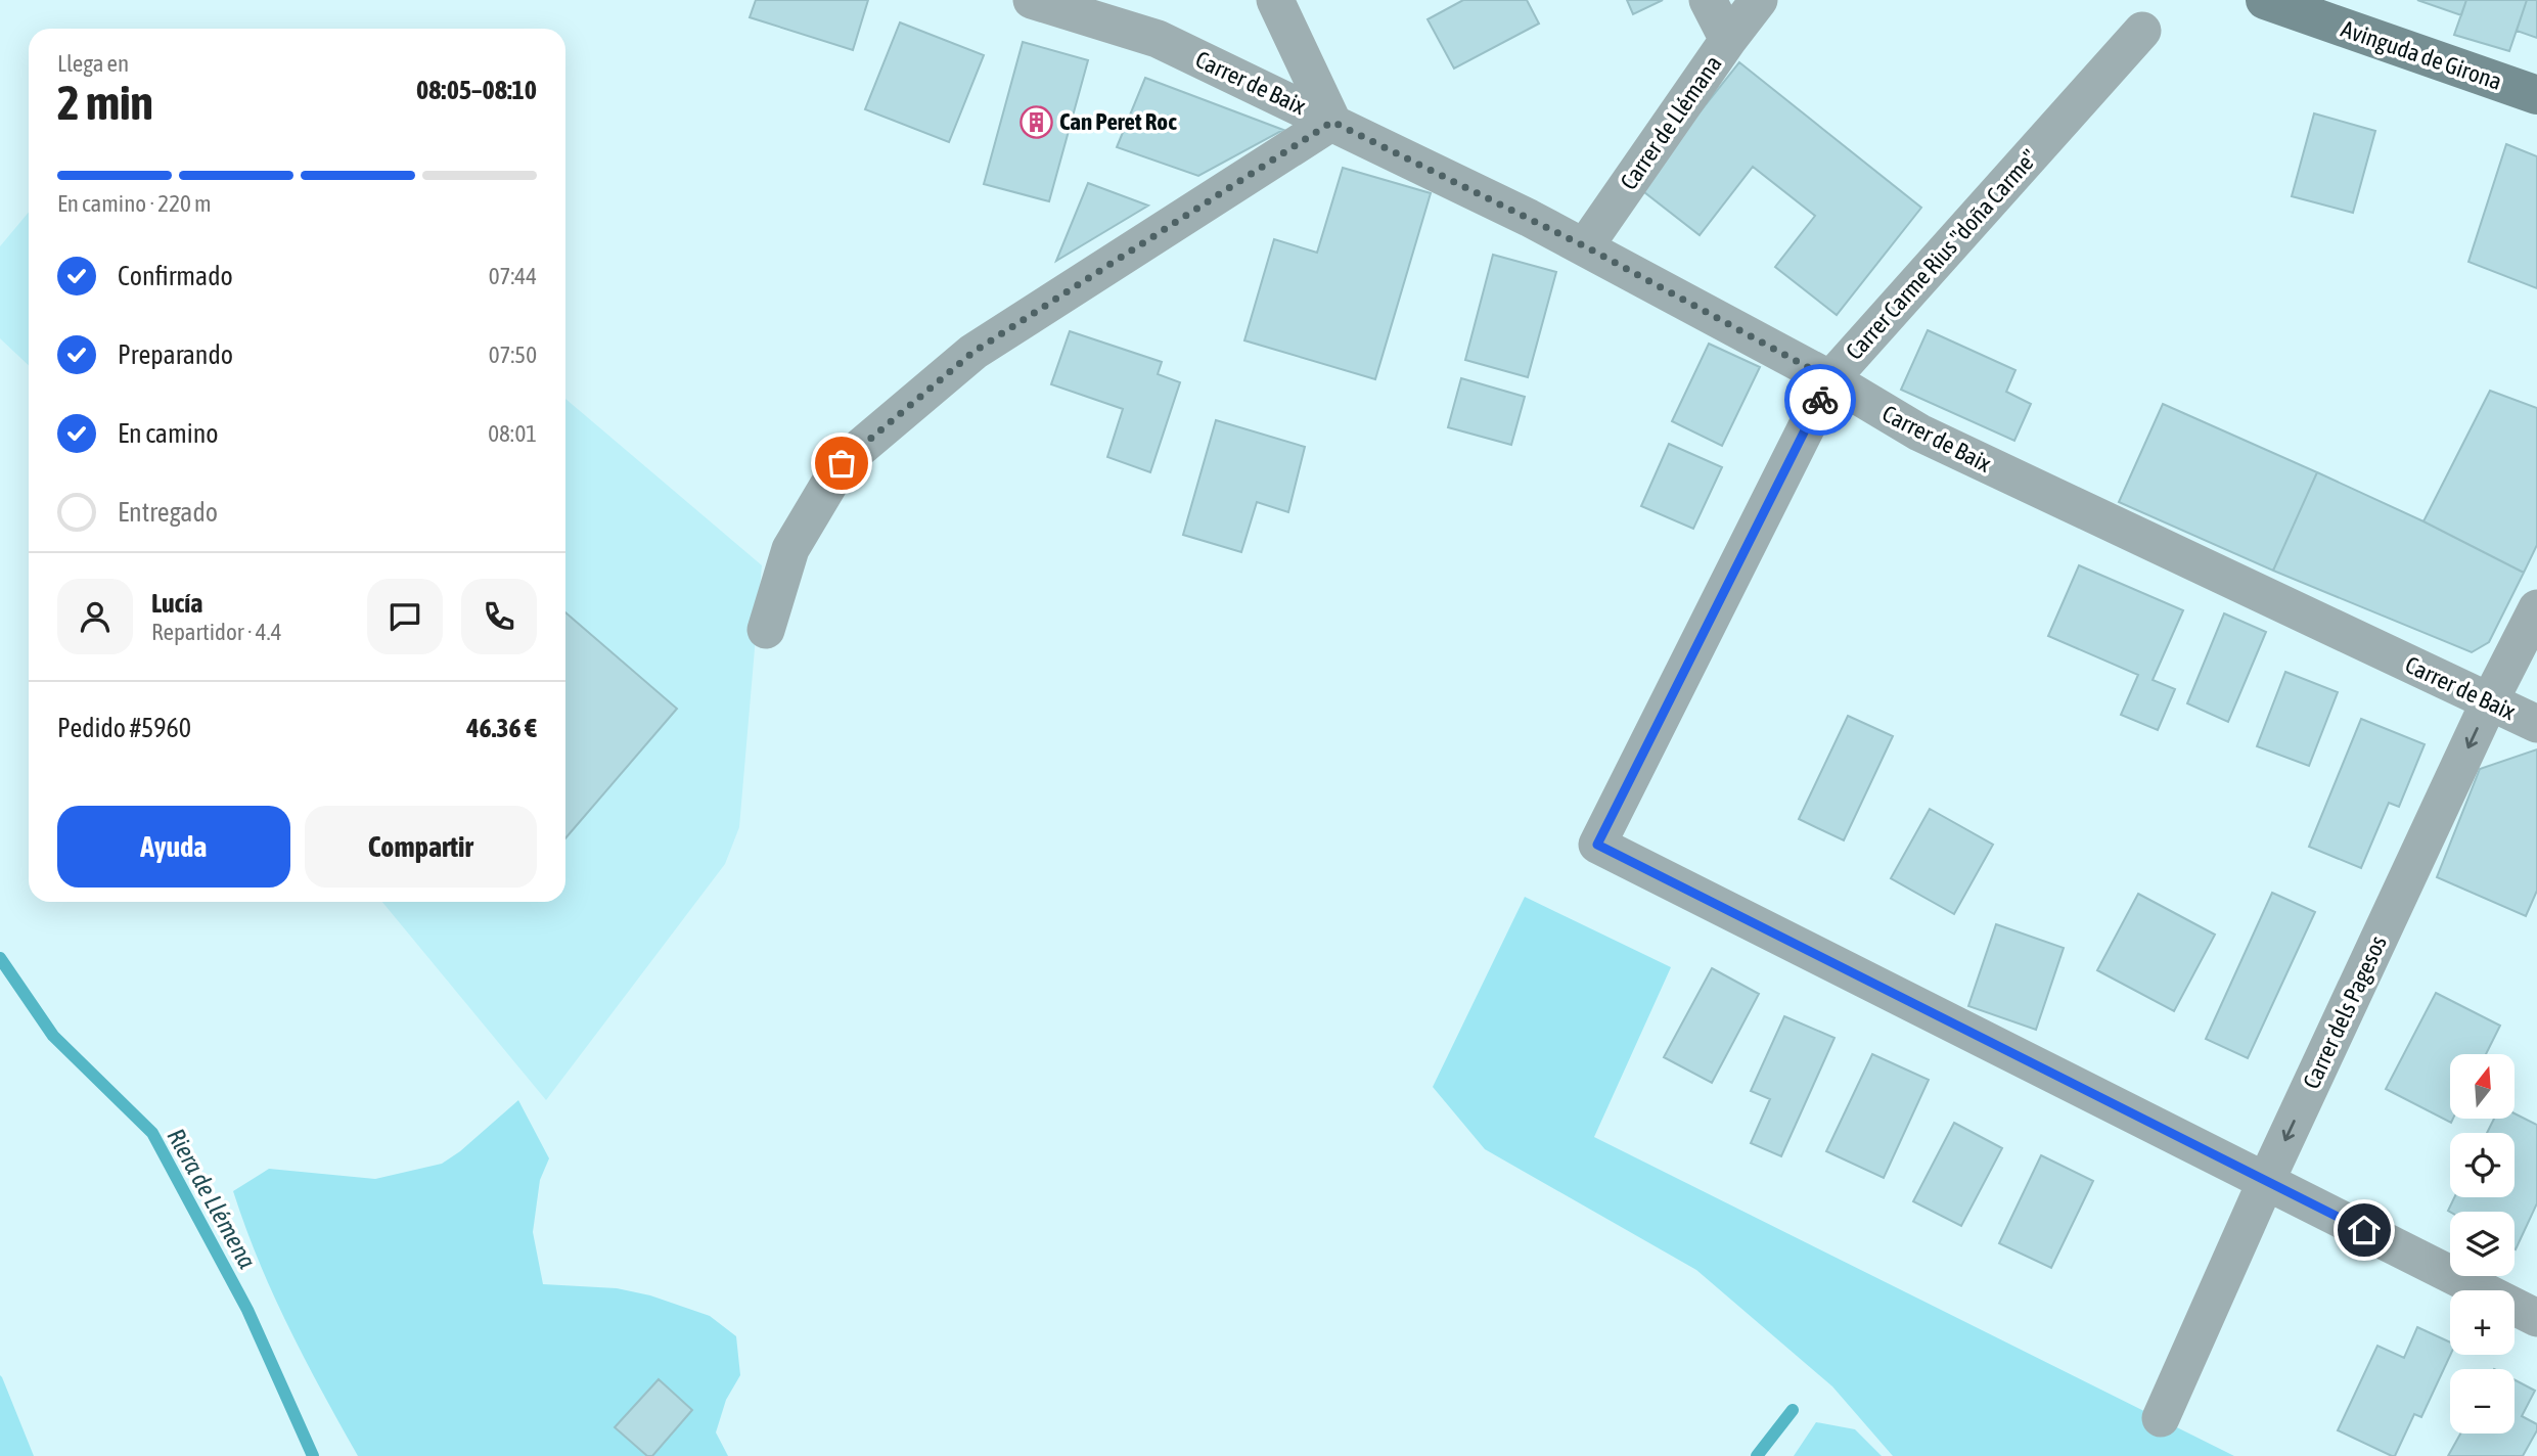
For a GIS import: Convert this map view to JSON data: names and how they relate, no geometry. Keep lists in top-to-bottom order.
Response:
{
  "streets": {
    "main road": ["Avinguda de Girona"],
    "street": [
      "Carrer de Baix",
      "Carrer de Llémana",
      "Carrer Carme Rius \"doña Carme\"",
      "Carrer dels Pagesos"
    ]
  },
  "crossings": [
    ["Carrer de Baix", "Carrer de Llémana"],
    ["Carrer de Baix", "Carrer Carme Rius \"doña Carme\""],
    ["Carrer de Baix", "Carrer dels Pagesos"],
    ["Carrer Carme Rius \"doña Carme\"", "Carrer dels Pagesos"]
  ],
  "one_way": ["Carrer dels Pagesos"],
  "water": ["Riera de Llémena"],
  "places": {
    "building": ["Can Peret Roc"]
  },
  "north": "top",
  "page": {
    "heading": ["2 min", "Llega en", "08:05–08:10"],
    "panel": [
      "Lucía",
      "Repartidor · 4.4",
      "Pedido #5960",
      "46.36 €"
    ],
    "bar": "En camino · 220 m",
    "list": [
      ["Confirmado", "07:44"],
      ["Preparando", "07:50"],
      ["En camino", "08:01"],
      "Entregado"
    ],
    "buttons": ["Ayuda", "Compartir"],
    "map_buttons": ["+", "−"]
  }
}
